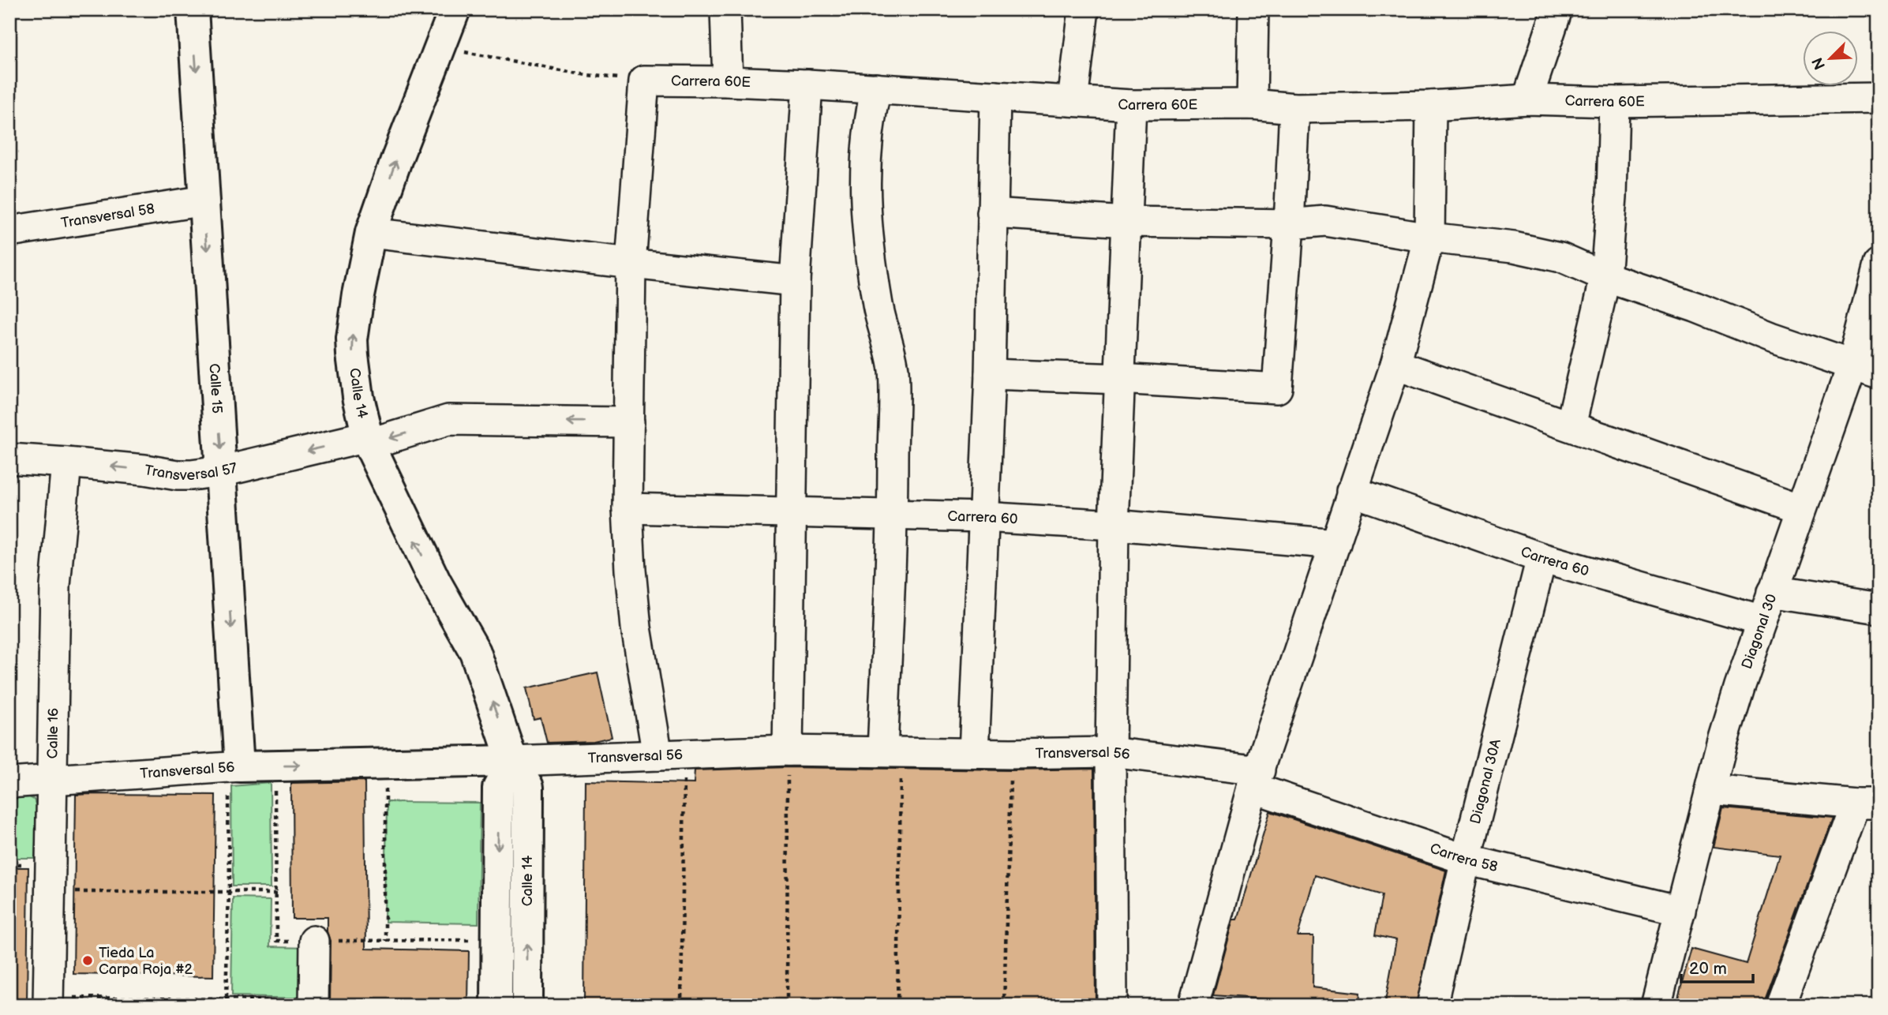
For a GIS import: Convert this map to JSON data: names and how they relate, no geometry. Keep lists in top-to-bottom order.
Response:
{
  "streets": {
    "street": [
      "Carrera 60E",
      "Transversal 58",
      "Calle 15",
      "Calle 14",
      "Transversal 57",
      "Carrera 60",
      "Diagonal 30",
      "Calle 16",
      "Transversal 56",
      "Diagonal 30A",
      "Carrera 58"
    ]
  },
  "crossings": [
    ["Transversal 58", "Calle 15"],
    ["Calle 15", "Transversal 57"],
    ["Calle 15", "Transversal 56"],
    ["Calle 14", "Transversal 57"],
    ["Calle 14", "Transversal 56"],
    ["Transversal 57", "Calle 16"],
    ["Carrera 60", "Diagonal 30"],
    ["Carrera 60", "Diagonal 30A"],
    ["Diagonal 30", "Carrera 58"],
    ["Calle 16", "Transversal 56"],
    ["Transversal 56", "Carrera 58"],
    ["Diagonal 30A", "Carrera 58"]
  ],
  "one_way": ["Calle 15"],
  "places": ["Tieda La Carpa Roja #2"],
  "scale_bar": "20 m",
  "north": "bottom left"
}
